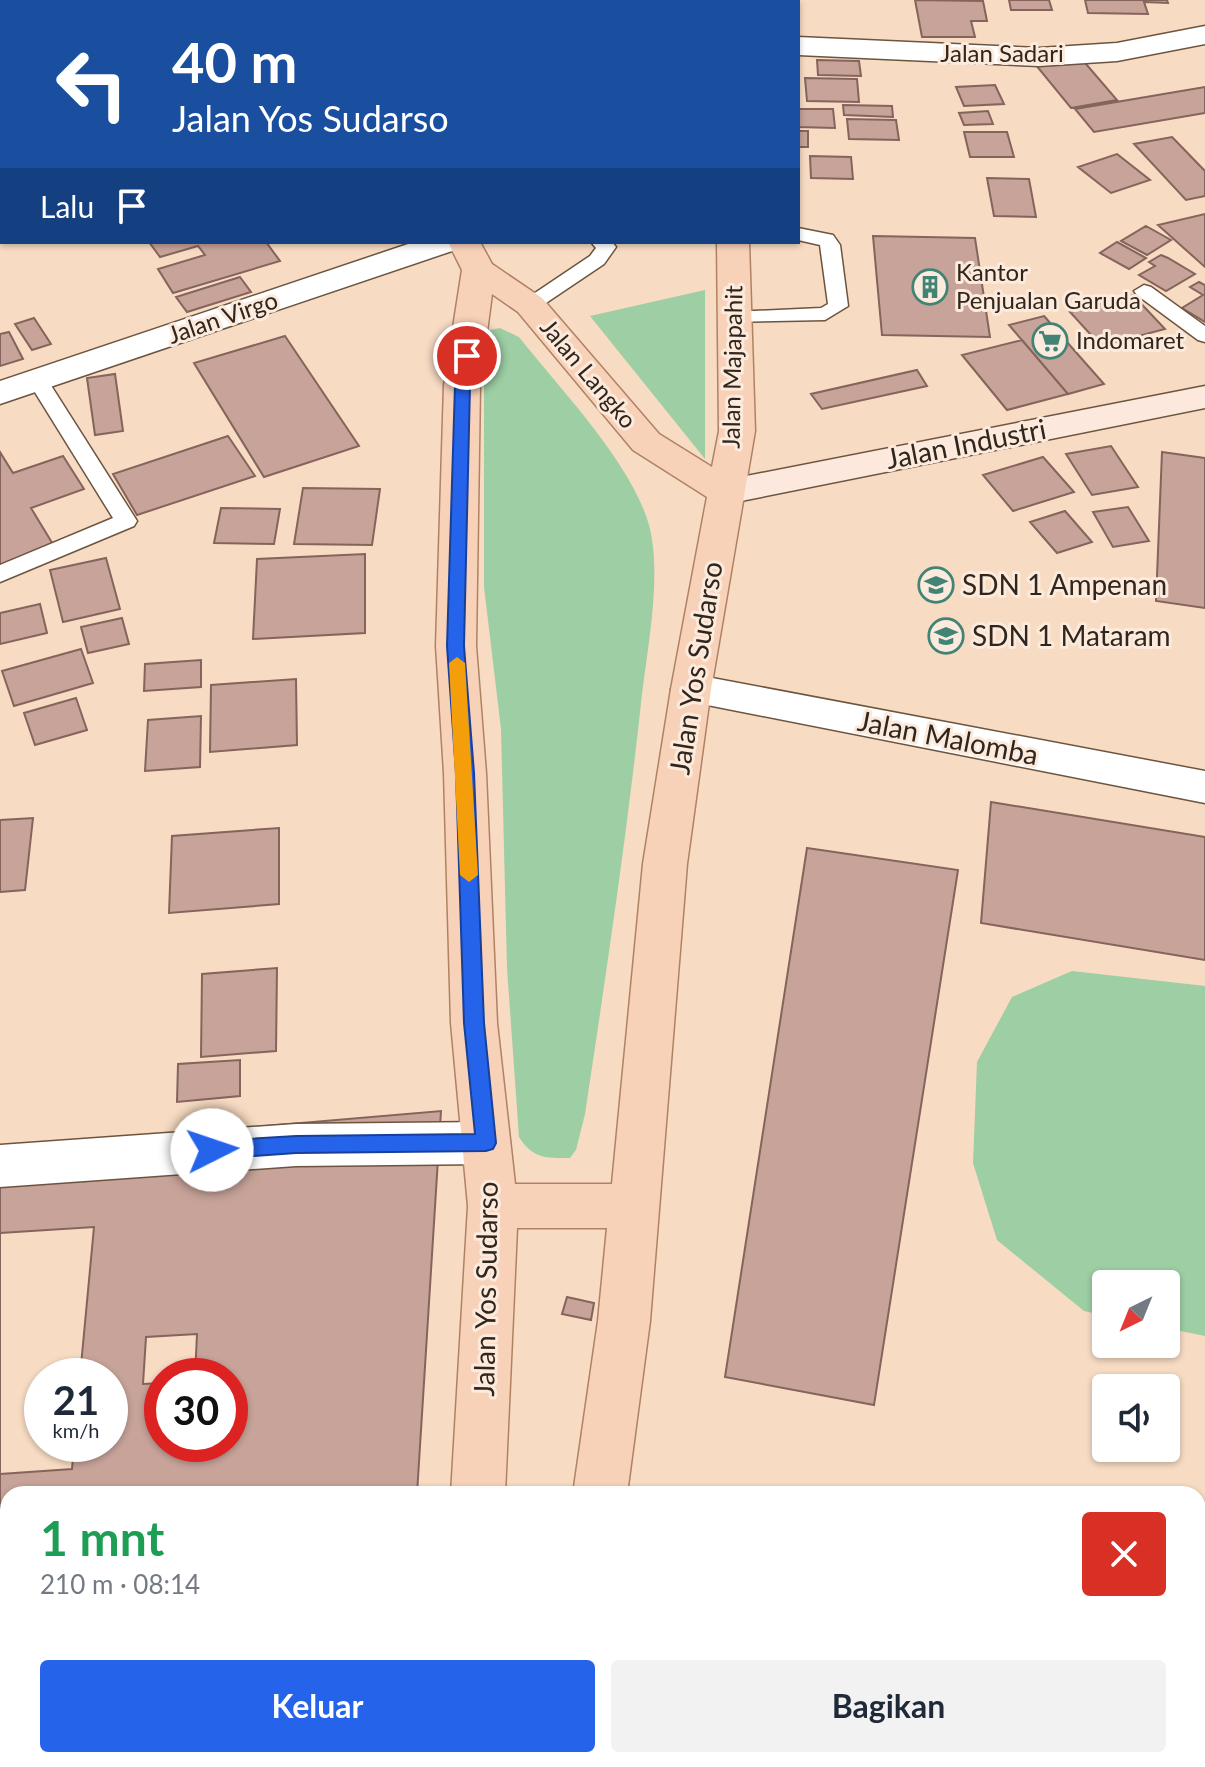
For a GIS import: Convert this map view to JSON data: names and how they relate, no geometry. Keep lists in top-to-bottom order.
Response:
{
  "streets": {
    "main road": ["Jalan Majapahit", "Jalan Langko", "Jalan Yos Sudarso"],
    "street": [
      "Jalan Sadari",
      "Jalan Virgo",
      "Jalan Industri",
      "Jalan Malomba"
    ]
  },
  "crossings": [
    ["Jalan Majapahit", "Jalan Langko"],
    ["Jalan Majapahit", "Jalan Industri"],
    ["Jalan Majapahit", "Jalan Yos Sudarso"],
    ["Jalan Langko", "Jalan Industri"],
    ["Jalan Langko", "Jalan Yos Sudarso"],
    ["Jalan Industri", "Jalan Yos Sudarso"],
    ["Jalan Yos Sudarso", "Jalan Malomba"]
  ],
  "places": {
    "building": ["Kantor Penjualan Garuda"],
    "supermarket": ["Indomaret"],
    "school or university": ["SDN 1 Ampenan", "SDN 1 Mataram"]
  },
  "north": "bottom left",
  "page": {
    "turn": ["40 m", "Jalan Yos Sudarso"],
    "then": "Lalu",
    "speed": "21 km/h",
    "limit": "30",
    "heading": ["1 mnt", "210 m · 08:14"],
    "buttons": ["Keluar", "Bagikan"]
  }
}
